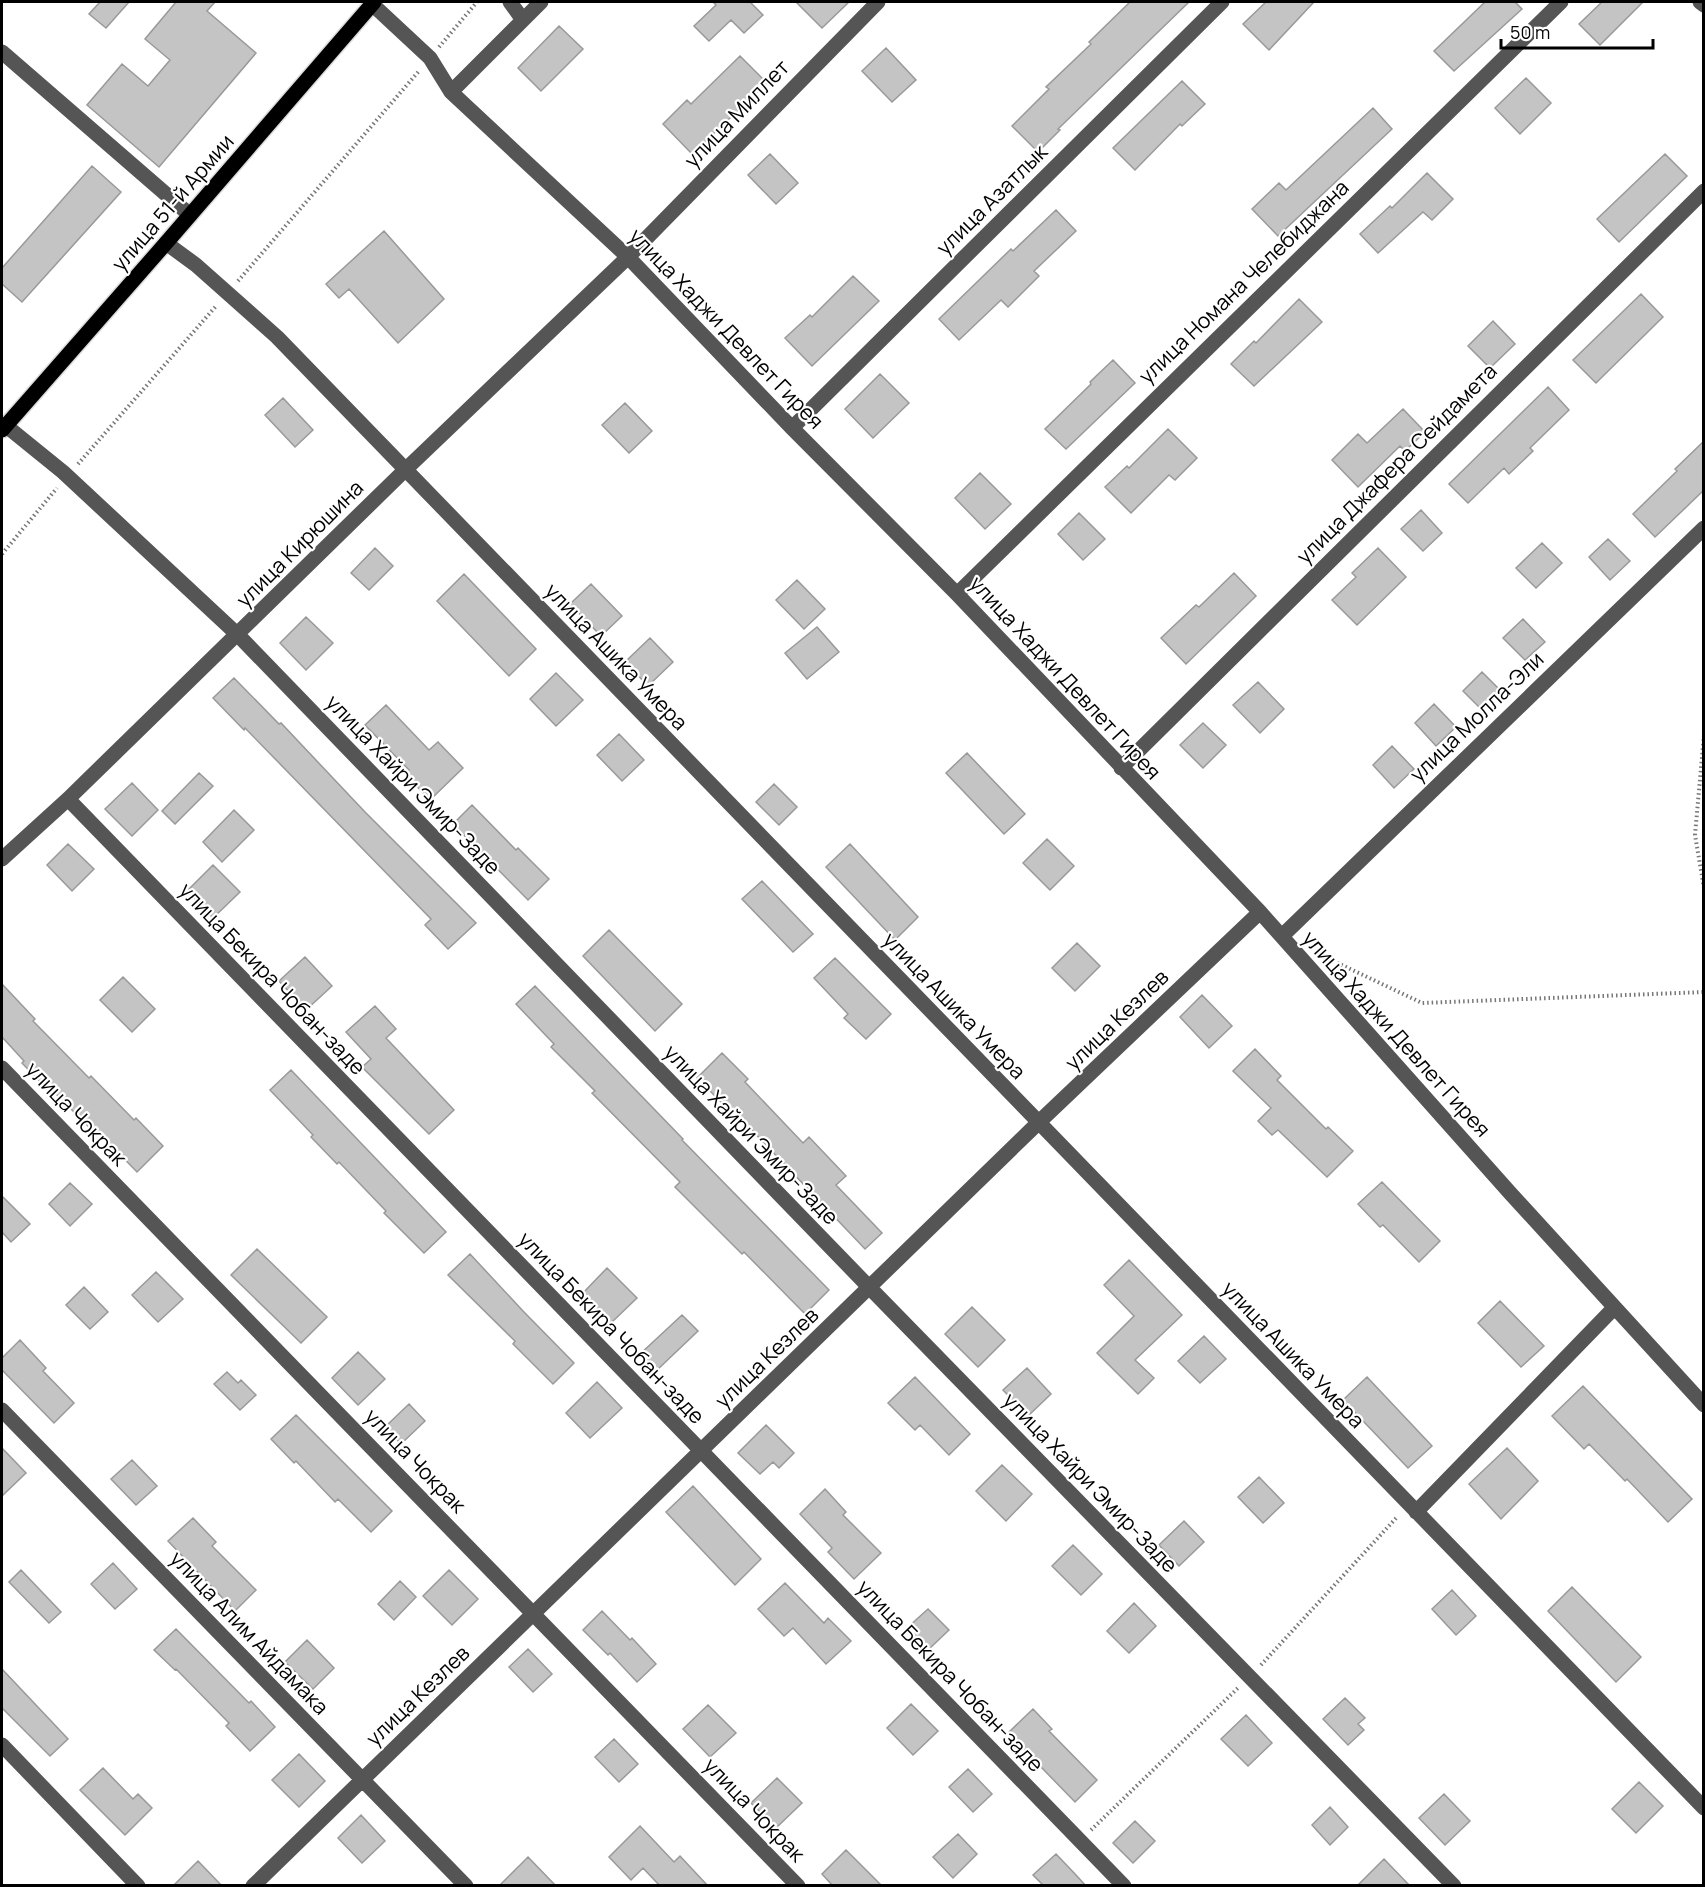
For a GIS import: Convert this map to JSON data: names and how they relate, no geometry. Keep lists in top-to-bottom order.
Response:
{
  "streets": {
    "main road": ["улица 51-й Армии"],
    "street": [
      "улица Миллет",
      "улица Азатлык",
      "улица Номана Челебиджана",
      "улица Хаджи Девлет Гирея",
      "улица Джафера Сейдамета",
      "улица Кирюшина",
      "улица Ашика Умера",
      "улица Молла-Эли",
      "улица Хайри Эмир-Заде",
      "улица Бекира Чобан-заде",
      "улица Кезлев",
      "улица Чокрак",
      "улица Алим Айдамака"
    ]
  },
  "crossings": [
    ["улица Миллет", "улица Хаджи Девлет Гирея"],
    ["улица Миллет", "улица Кирюшина"],
    ["улица Азатлык", "улица Хаджи Девлет Гирея"],
    ["улица 51-й Армии", "улица Хаджи Девлет Гирея"],
    ["улица 51-й Армии", "улица Ашика Умера"],
    ["улица 51-й Армии", "улица Хайри Эмир-Заде"],
    ["улица Номана Челебиджана", "улица Хаджи Девлет Гирея"],
    ["улица Хаджи Девлет Гирея", "улица Джафера Сейдамета"],
    ["улица Хаджи Девлет Гирея", "улица Кирюшина"],
    ["улица Хаджи Девлет Гирея", "улица Молла-Эли"],
    ["улица Хаджи Девлет Гирея", "улица Кезлев"],
    ["улица Кирюшина", "улица Ашика Умера"],
    ["улица Кирюшина", "улица Хайри Эмир-Заде"],
    ["улица Кирюшина", "улица Бекира Чобан-заде"],
    ["улица Ашика Умера", "улица Кезлев"],
    ["улица Хайри Эмир-Заде", "улица Кезлев"],
    ["улица Бекира Чобан-заде", "улица Кезлев"],
    ["улица Кезлев", "улица Чокрак"],
    ["улица Кезлев", "улица Алим Айдамака"]
  ],
  "scale_bar": "50 m"
}
